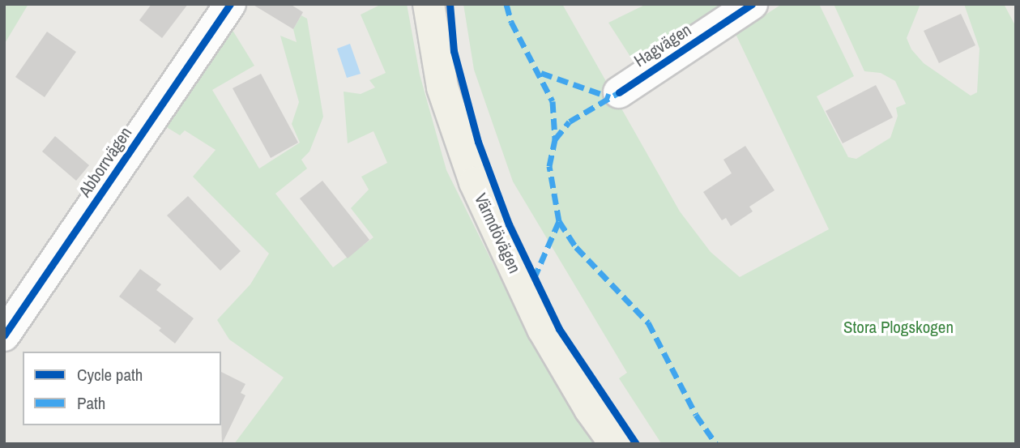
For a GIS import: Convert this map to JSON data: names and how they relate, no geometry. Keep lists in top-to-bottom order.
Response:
{
  "streets": {
    "main road": ["Värmdövägen"],
    "street": ["Hagvägen", "Abborrvägen"]
  },
  "parks": ["Stora Plogskogen"],
  "legend": ["Cycle path", "Path"]
}
